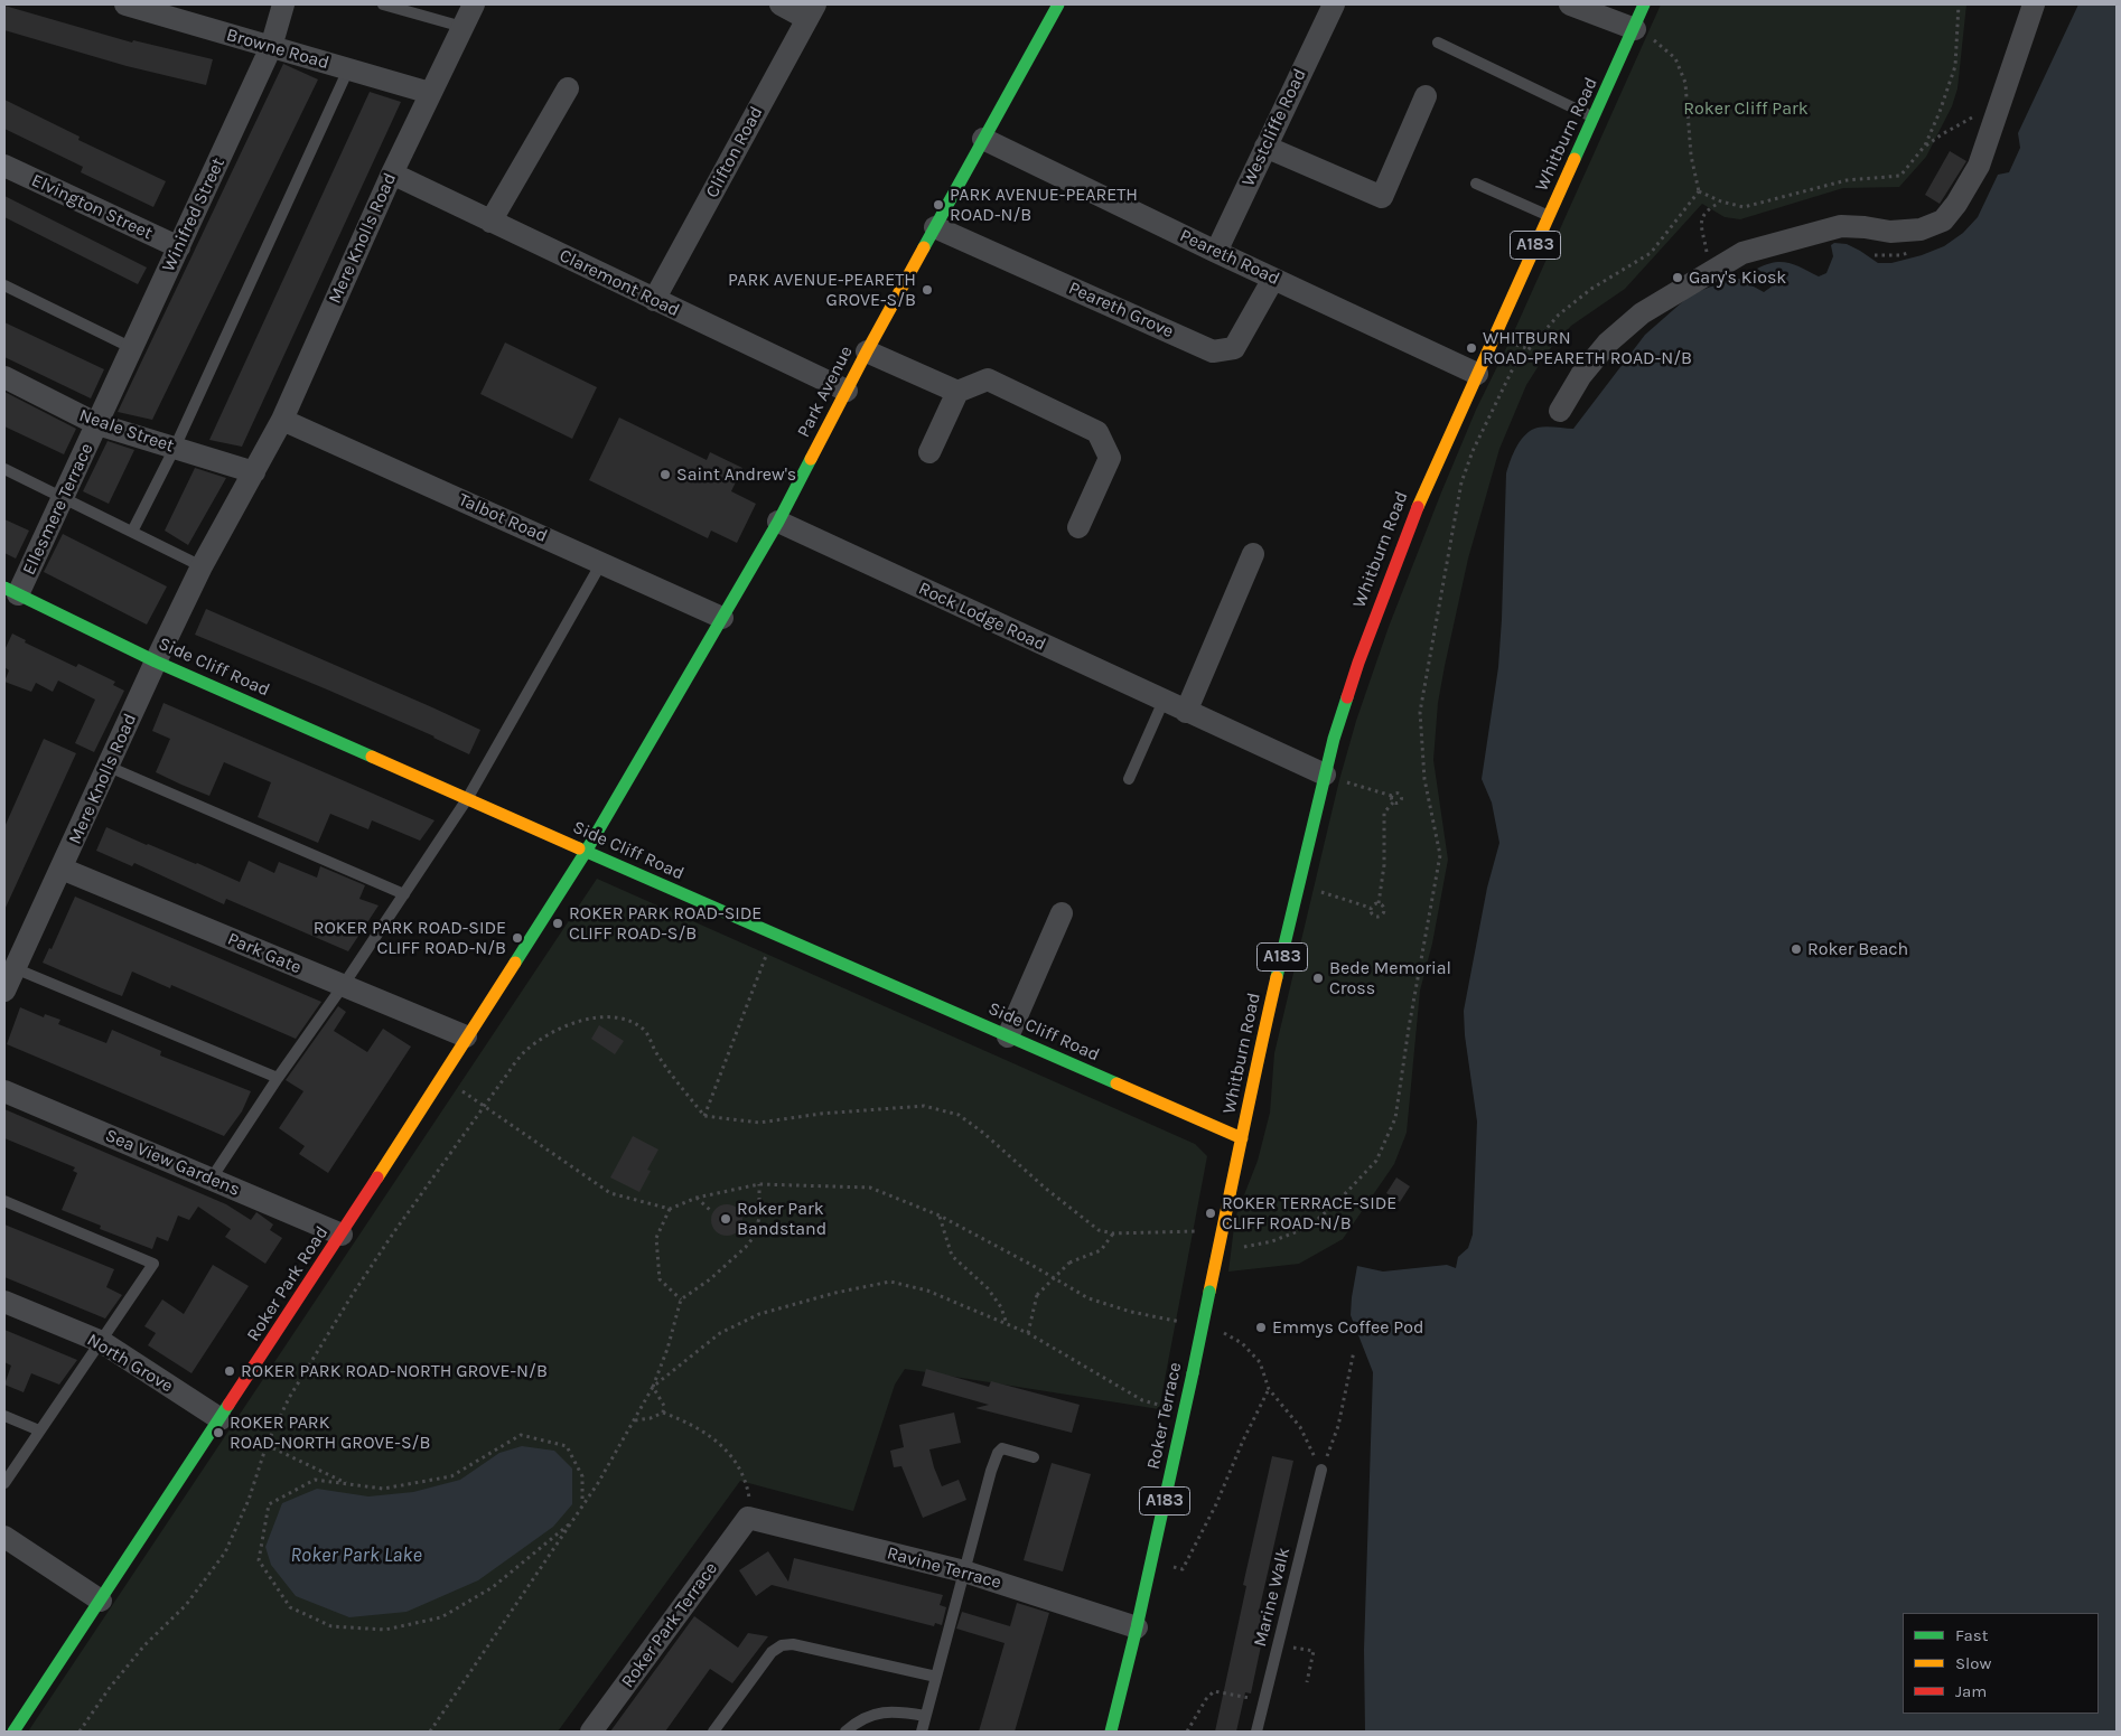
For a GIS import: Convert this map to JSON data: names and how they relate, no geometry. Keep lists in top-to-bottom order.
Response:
{
  "streets": {
    "street": [
      "Browne Road",
      "Westcliffe Road",
      "Whitburn Road",
      "Clifton Road",
      "Elvington Street",
      "Winifred Street",
      "Mere Knolls Road",
      "A183",
      "Peareth Road",
      "Claremont Road",
      "Peareth Grove",
      "Park Avenue",
      "Neale Street",
      "Ellesmere Terrace",
      "Talbot Road",
      "Rock Lodge Road",
      "Side Cliff Road",
      "Park Gate",
      "Sea View Gardens",
      "Roker Park Road",
      "North Grove",
      "Roker Terrace",
      "Ravine Terrace",
      "Roker Park Terrace"
    ],
    "lane": ["Marine Walk"]
  },
  "crossings": [
    ["Browne Road", "Winifred Street"],
    ["Browne Road", "Mere Knolls Road"],
    ["Westcliffe Road", "Peareth Road"],
    ["Whitburn Road", "Peareth Road"],
    ["Whitburn Road", "Rock Lodge Road"],
    ["Whitburn Road", "Side Cliff Road"],
    ["Whitburn Road", "Roker Terrace"],
    ["Clifton Road", "Claremont Road"],
    ["Elvington Street", "Winifred Street"],
    ["Winifred Street", "Neale Street"],
    ["Winifred Street", "Ellesmere Terrace"],
    ["Mere Knolls Road", "Claremont Road"],
    ["Mere Knolls Road", "Neale Street"],
    ["Mere Knolls Road", "Talbot Road"],
    ["Mere Knolls Road", "Side Cliff Road"],
    ["Mere Knolls Road", "Park Gate"],
    ["Peareth Road", "Peareth Grove"],
    ["Peareth Road", "Park Avenue"],
    ["Claremont Road", "Park Avenue"],
    ["Peareth Grove", "Park Avenue"],
    ["Park Avenue", "Talbot Road"],
    ["Park Avenue", "Rock Lodge Road"],
    ["Park Avenue", "Side Cliff Road"],
    ["Park Avenue", "Roker Park Road"],
    ["Neale Street", "Ellesmere Terrace"],
    ["Ellesmere Terrace", "Side Cliff Road"],
    ["Side Cliff Road", "Roker Park Road"],
    ["Side Cliff Road", "Roker Terrace"],
    ["Park Gate", "Roker Park Road"],
    ["Sea View Gardens", "Roker Park Road"],
    ["Roker Park Road", "North Grove"],
    ["Roker Terrace", "Ravine Terrace"],
    ["Ravine Terrace", "Roker Park Terrace"]
  ],
  "water": ["Roker Park Lake"],
  "parks": ["Roker Cliff Park"],
  "places": [
    "PARK AVENUE-PEARETH ROAD-N/B",
    "Gary's Kiosk",
    "PARK AVENUE-PEARETH GROVE-S/B",
    "WHITBURN ROAD-PEARETH ROAD-N/B",
    "Saint Andrew's",
    "ROKER PARK ROAD-SIDE CLIFF ROAD-S/B",
    "ROKER PARK ROAD-SIDE CLIFF ROAD-N/B",
    "Roker Beach",
    "Bede Memorial Cross",
    "ROKER TERRACE-SIDE CLIFF ROAD-N/B",
    "Roker Park Bandstand",
    "Emmys Coffee Pod",
    "ROKER PARK ROAD-NORTH GROVE-N/B",
    "ROKER PARK ROAD-NORTH GROVE-S/B"
  ],
  "legend": ["Fast", "Slow", "Jam"]
}
